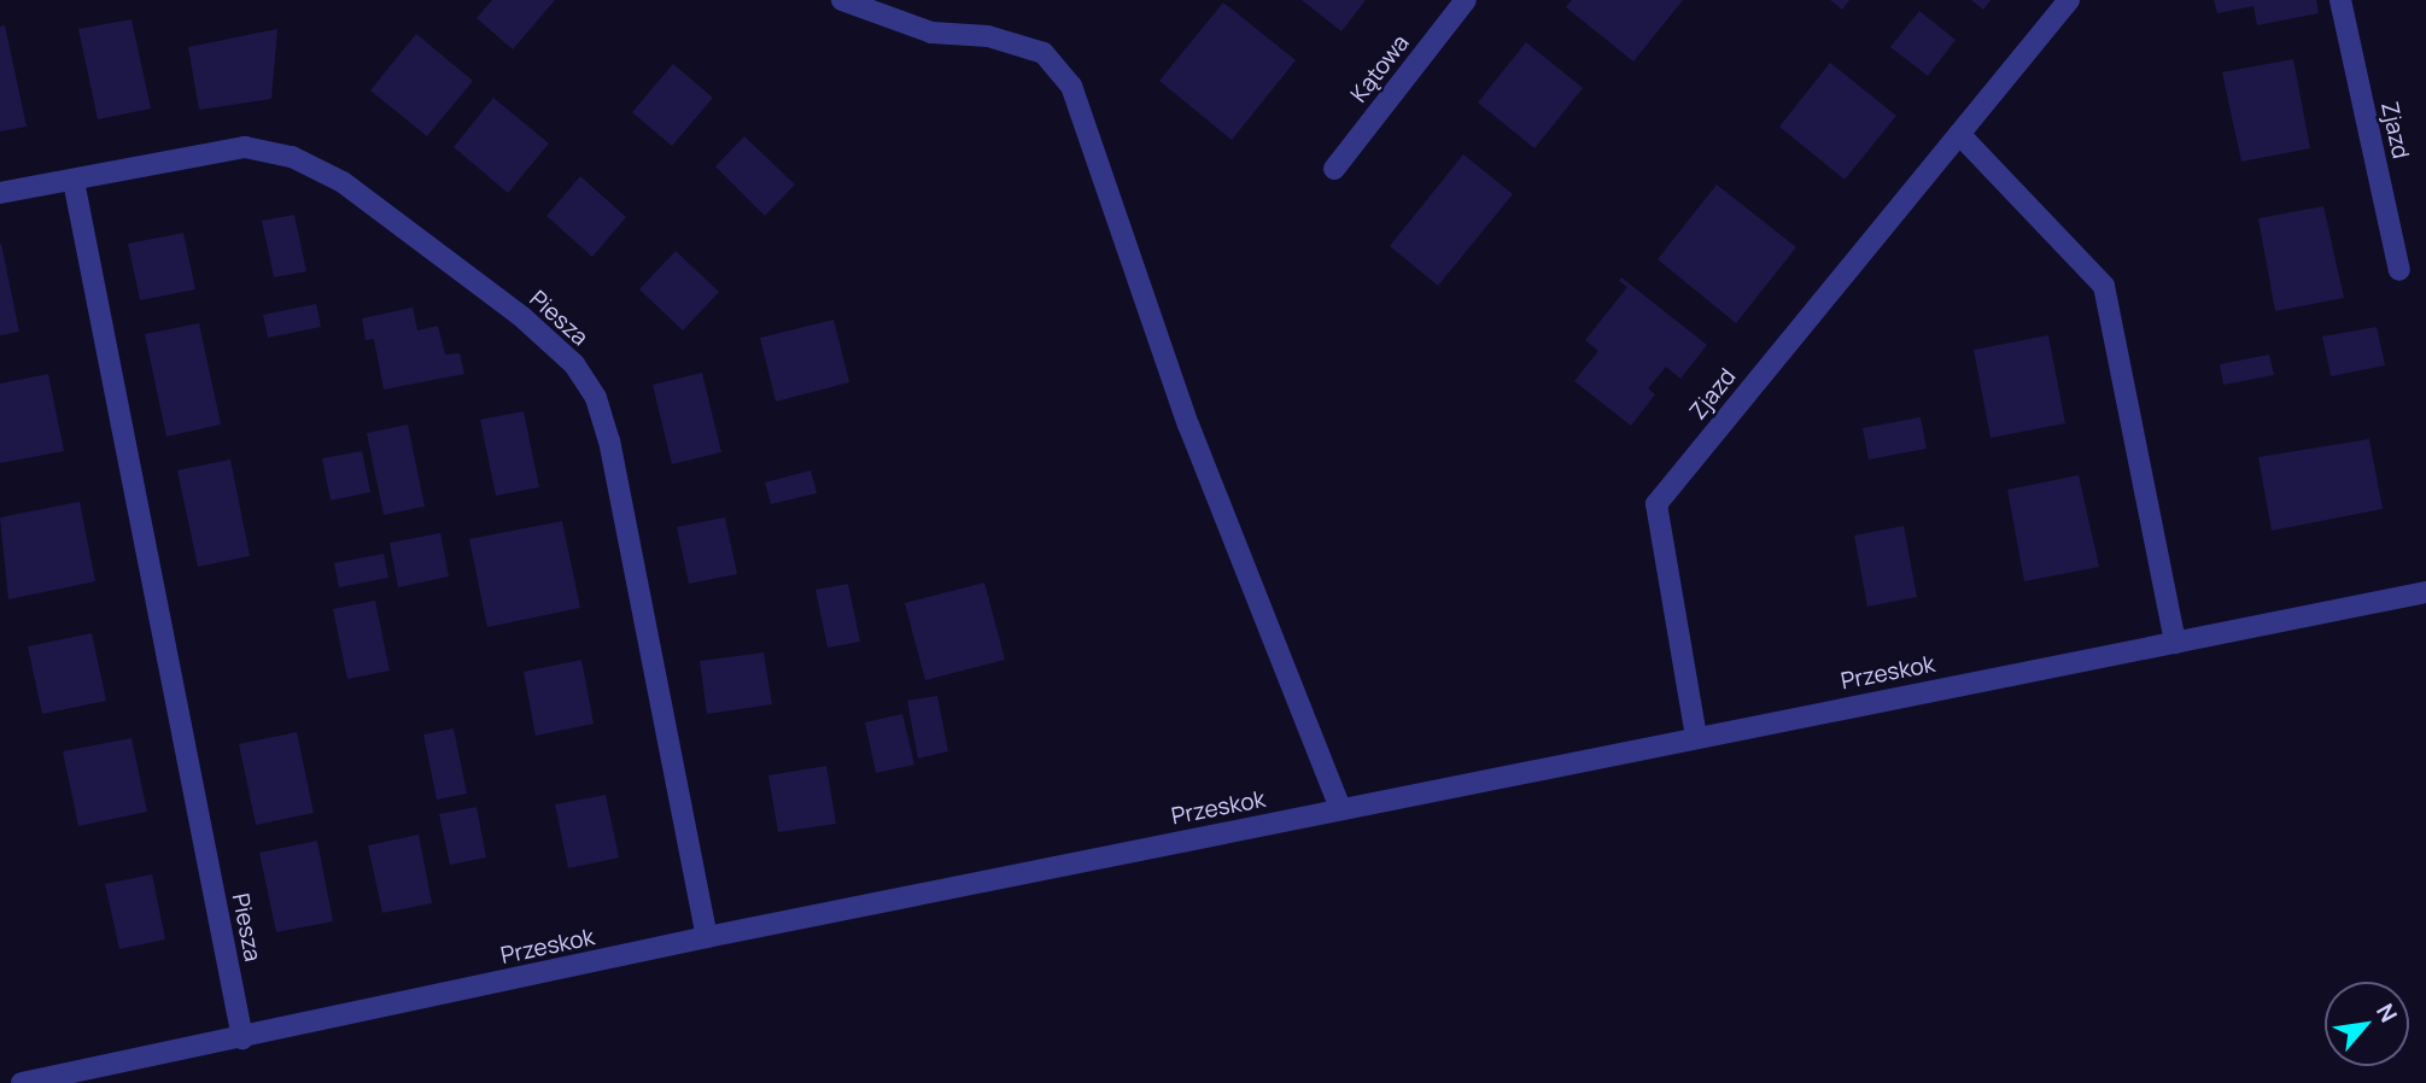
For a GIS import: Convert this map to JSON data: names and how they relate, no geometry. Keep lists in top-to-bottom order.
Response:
{
  "streets": {
    "street": [
      "Kątowa",
      "Zjazd",
      "Piesza",
      "Przeskok"
    ]
  },
  "crossings": [
    ["Zjazd", "Przeskok"],
    ["Piesza", "Przeskok"]
  ],
  "north": "top right"
}
